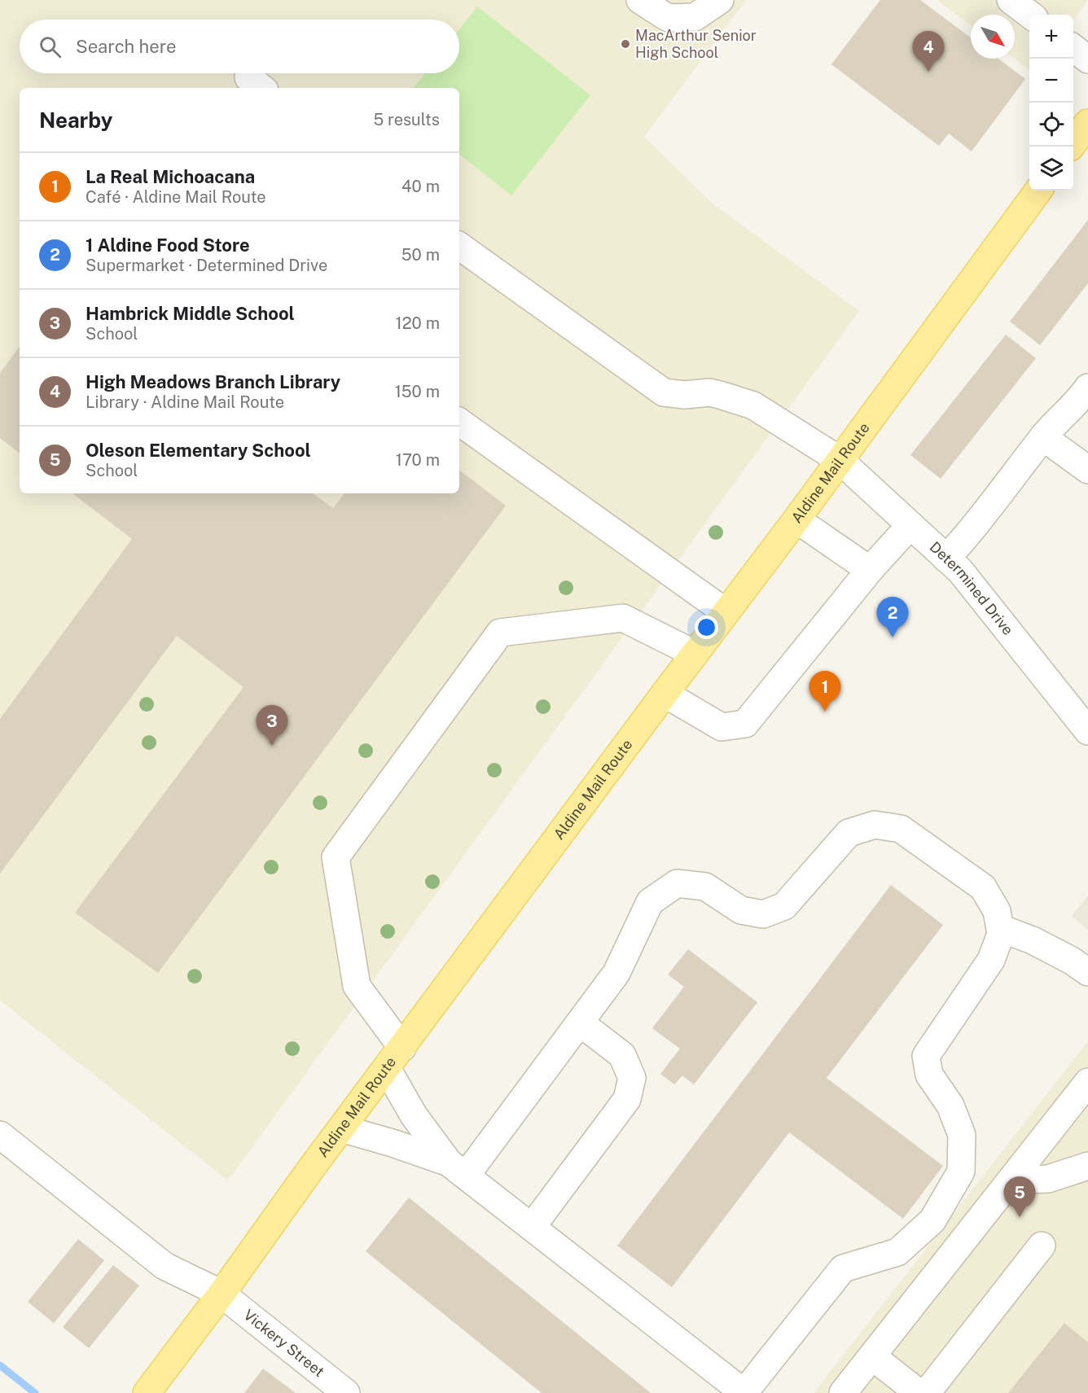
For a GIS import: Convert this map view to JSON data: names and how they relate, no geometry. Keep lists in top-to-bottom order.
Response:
{
  "streets": {
    "main road": ["Aldine Mail Route"],
    "street": ["Determined Drive", "Vickery Street"]
  },
  "crossings": [
    ["Aldine Mail Route", "Determined Drive"],
    ["Aldine Mail Route", "Vickery Street"]
  ],
  "places": ["MacArthur Senior High School"],
  "north": "bottom right",
  "page": {
    "map_buttons": ["+", "−"],
    "search": "Search here",
    "pins": [
      "4",
      "2",
      "1",
      "3",
      "5"
    ],
    "heading": ["Nearby", "5 results"],
    "list": [
      {
        "mark": "1",
        "name": "La Real Michoacana",
        "note": "Café · Aldine Mail Route",
        "value": "40 m"
      },
      {
        "mark": "2",
        "name": "1 Aldine Food Store",
        "note": "Supermarket · Determined Drive",
        "value": "50 m"
      },
      {
        "mark": "3",
        "name": "Hambrick Middle School",
        "note": "School",
        "value": "120 m"
      },
      {
        "mark": "4",
        "name": "High Meadows Branch Library",
        "note": "Library · Aldine Mail Route",
        "value": "150 m"
      },
      {
        "mark": "5",
        "name": "Oleson Elementary School",
        "note": "School",
        "value": "170 m"
      }
    ]
  }
}
